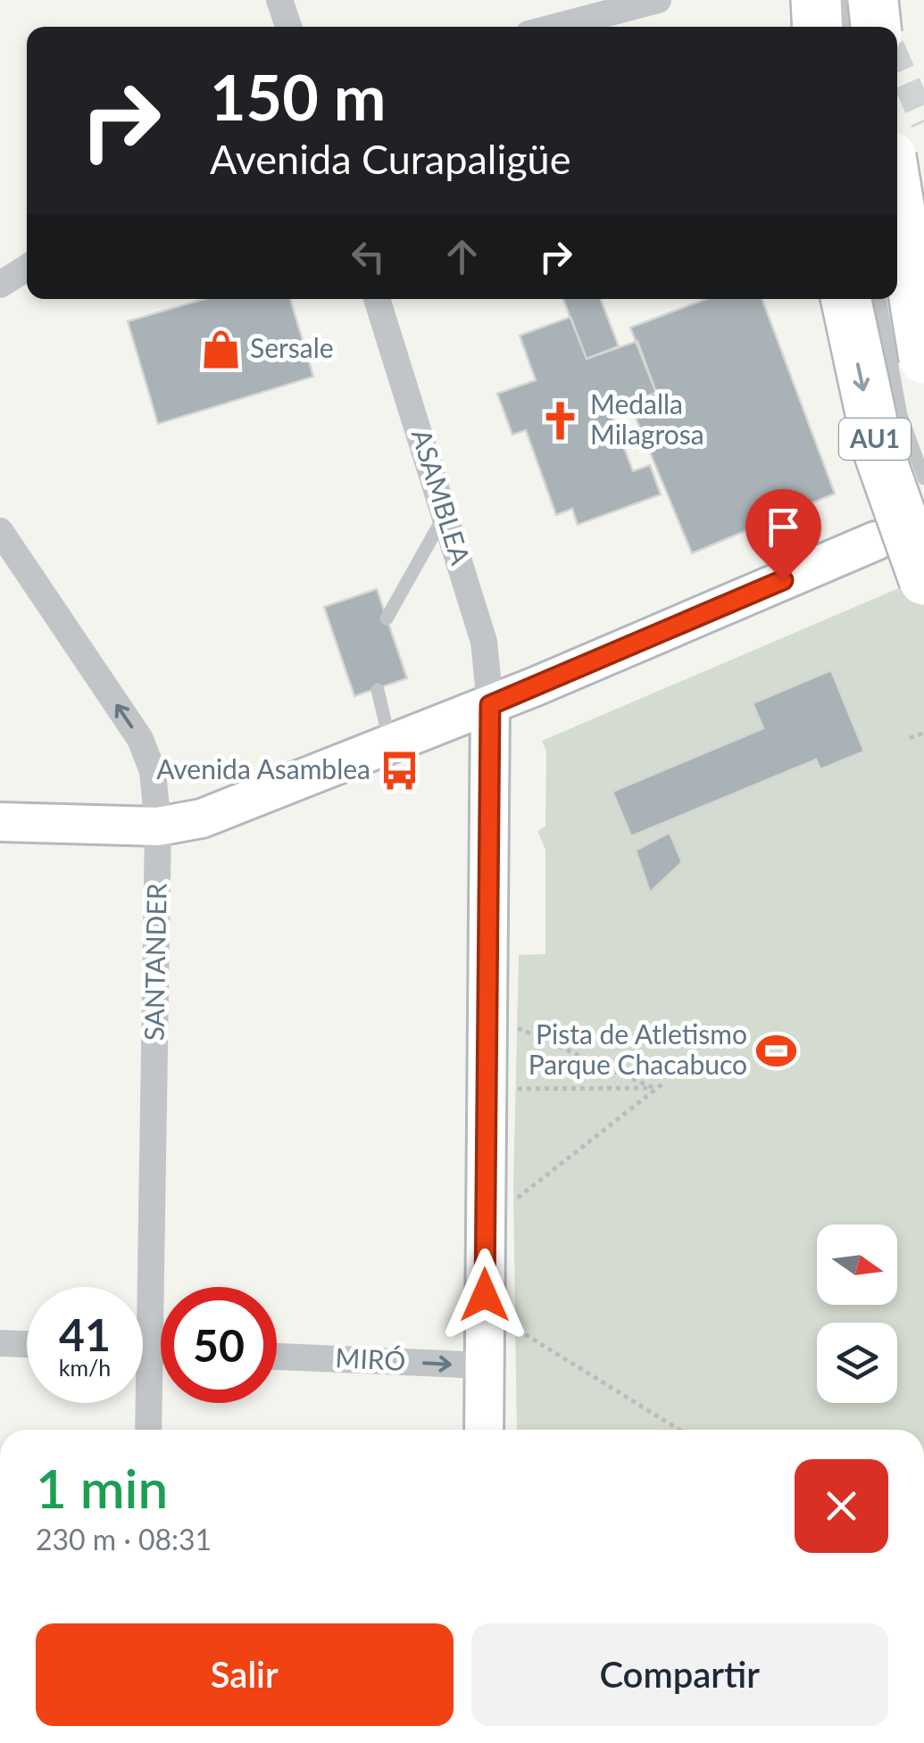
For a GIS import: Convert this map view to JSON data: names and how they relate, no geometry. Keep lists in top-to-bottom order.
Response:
{
  "streets": {
    "highway": ["AU1"],
    "street": ["ASAMBLEA", "SANTANDER", "MIRÓ"]
  },
  "one_way": ["SANTANDER", "MIRÓ"],
  "places": {
    "shop": ["Sersale"],
    "church": ["Medalla Milagrosa"],
    "bus stop": ["Avenida Asamblea"],
    "sports": ["Pista de Atletismo Parque Chacabuco"]
  },
  "north": "right",
  "page": {
    "turn": ["150 m", "Avenida Curapaligüe"],
    "speed": "41 km/h",
    "limit": "50",
    "heading": ["1 min", "230 m · 08:31"],
    "buttons": ["Salir", "Compartir"]
  }
}
